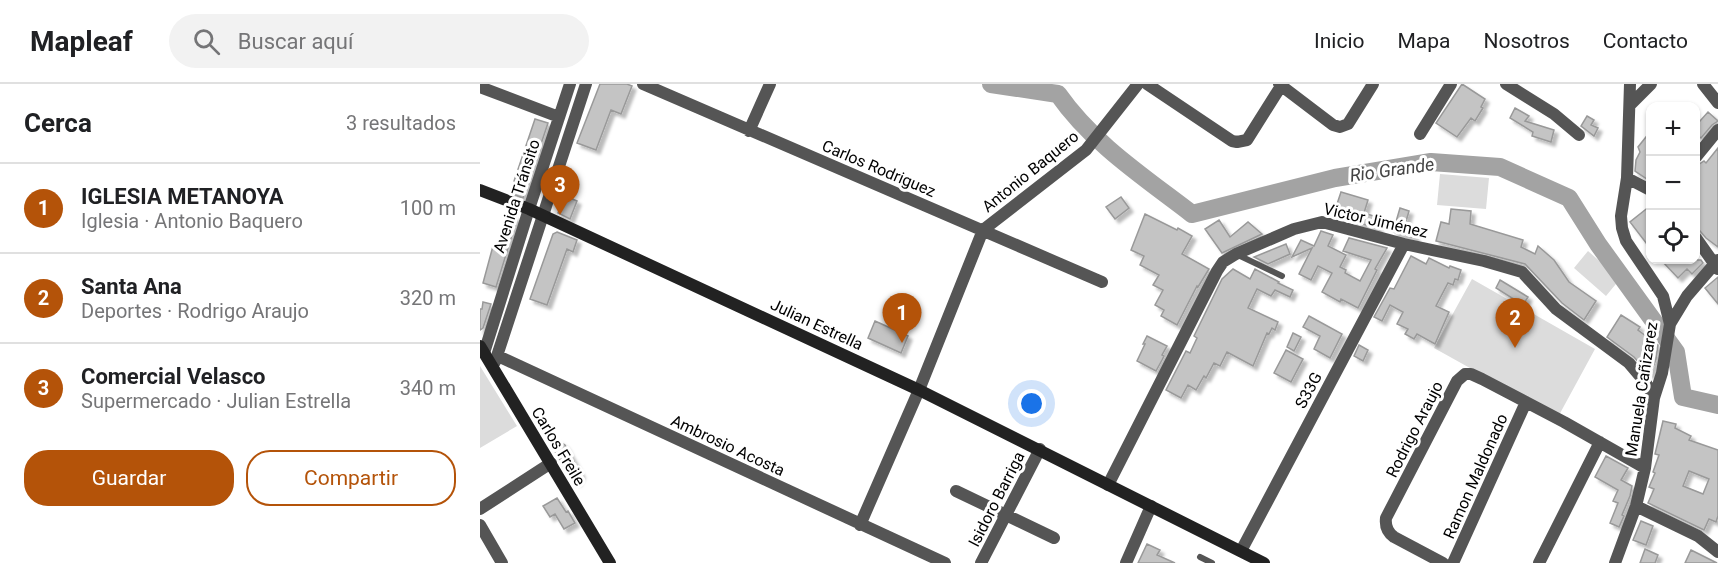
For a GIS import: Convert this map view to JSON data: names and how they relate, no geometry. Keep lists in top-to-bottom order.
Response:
{
  "streets": {
    "street": [
      "Carlos Rodriguez",
      "Antonio Baquero",
      "Avenida Tránsito",
      "Victor Jiménez",
      "Julian Estrella",
      "Manuela Cañizarez",
      "S33G",
      "Rodrigo Araujo",
      "Ambrosio Acosta",
      "Carlos Freile",
      "Ramon Maldonado",
      "Isidoro Barriga"
    ]
  },
  "crossings": [
    ["Carlos Rodriguez", "Antonio Baquero"],
    ["Antonio Baquero", "Julian Estrella"],
    ["Antonio Baquero", "Ambrosio Acosta"],
    ["Avenida Tránsito", "Julian Estrella"],
    ["Avenida Tránsito", "Ambrosio Acosta"],
    ["Avenida Tránsito", "Carlos Freile"],
    ["Victor Jiménez", "Julian Estrella"],
    ["Victor Jiménez", "Manuela Cañizarez"],
    ["Victor Jiménez", "S33G"],
    ["Julian Estrella", "S33G"],
    ["Julian Estrella", "Isidoro Barriga"],
    ["Manuela Cañizarez", "Rodrigo Araujo"],
    ["Rodrigo Araujo", "Ramon Maldonado"],
    ["Ambrosio Acosta", "Carlos Freile"]
  ],
  "water": ["Rio Grande"],
  "page": {
    "header": "Mapleaf",
    "search": "Buscar aquí",
    "nav": [
      "Inicio",
      "Mapa",
      "Nosotros",
      "Contacto"
    ],
    "heading": ["Cerca", "3 resultados"],
    "map_buttons": ["+", "−"],
    "list": [
      {
        "mark": "1",
        "name": "IGLESIA METANOYA",
        "note": "Iglesia · Antonio Baquero",
        "value": "100 m"
      },
      {
        "mark": "2",
        "name": "Santa Ana",
        "note": "Deportes · Rodrigo Araujo",
        "value": "320 m"
      },
      {
        "mark": "3",
        "name": "Comercial Velasco",
        "note": "Supermercado · Julian Estrella",
        "value": "340 m"
      }
    ],
    "pins": ["3", "1", "2"],
    "buttons": ["Guardar", "Compartir"]
  }
}
